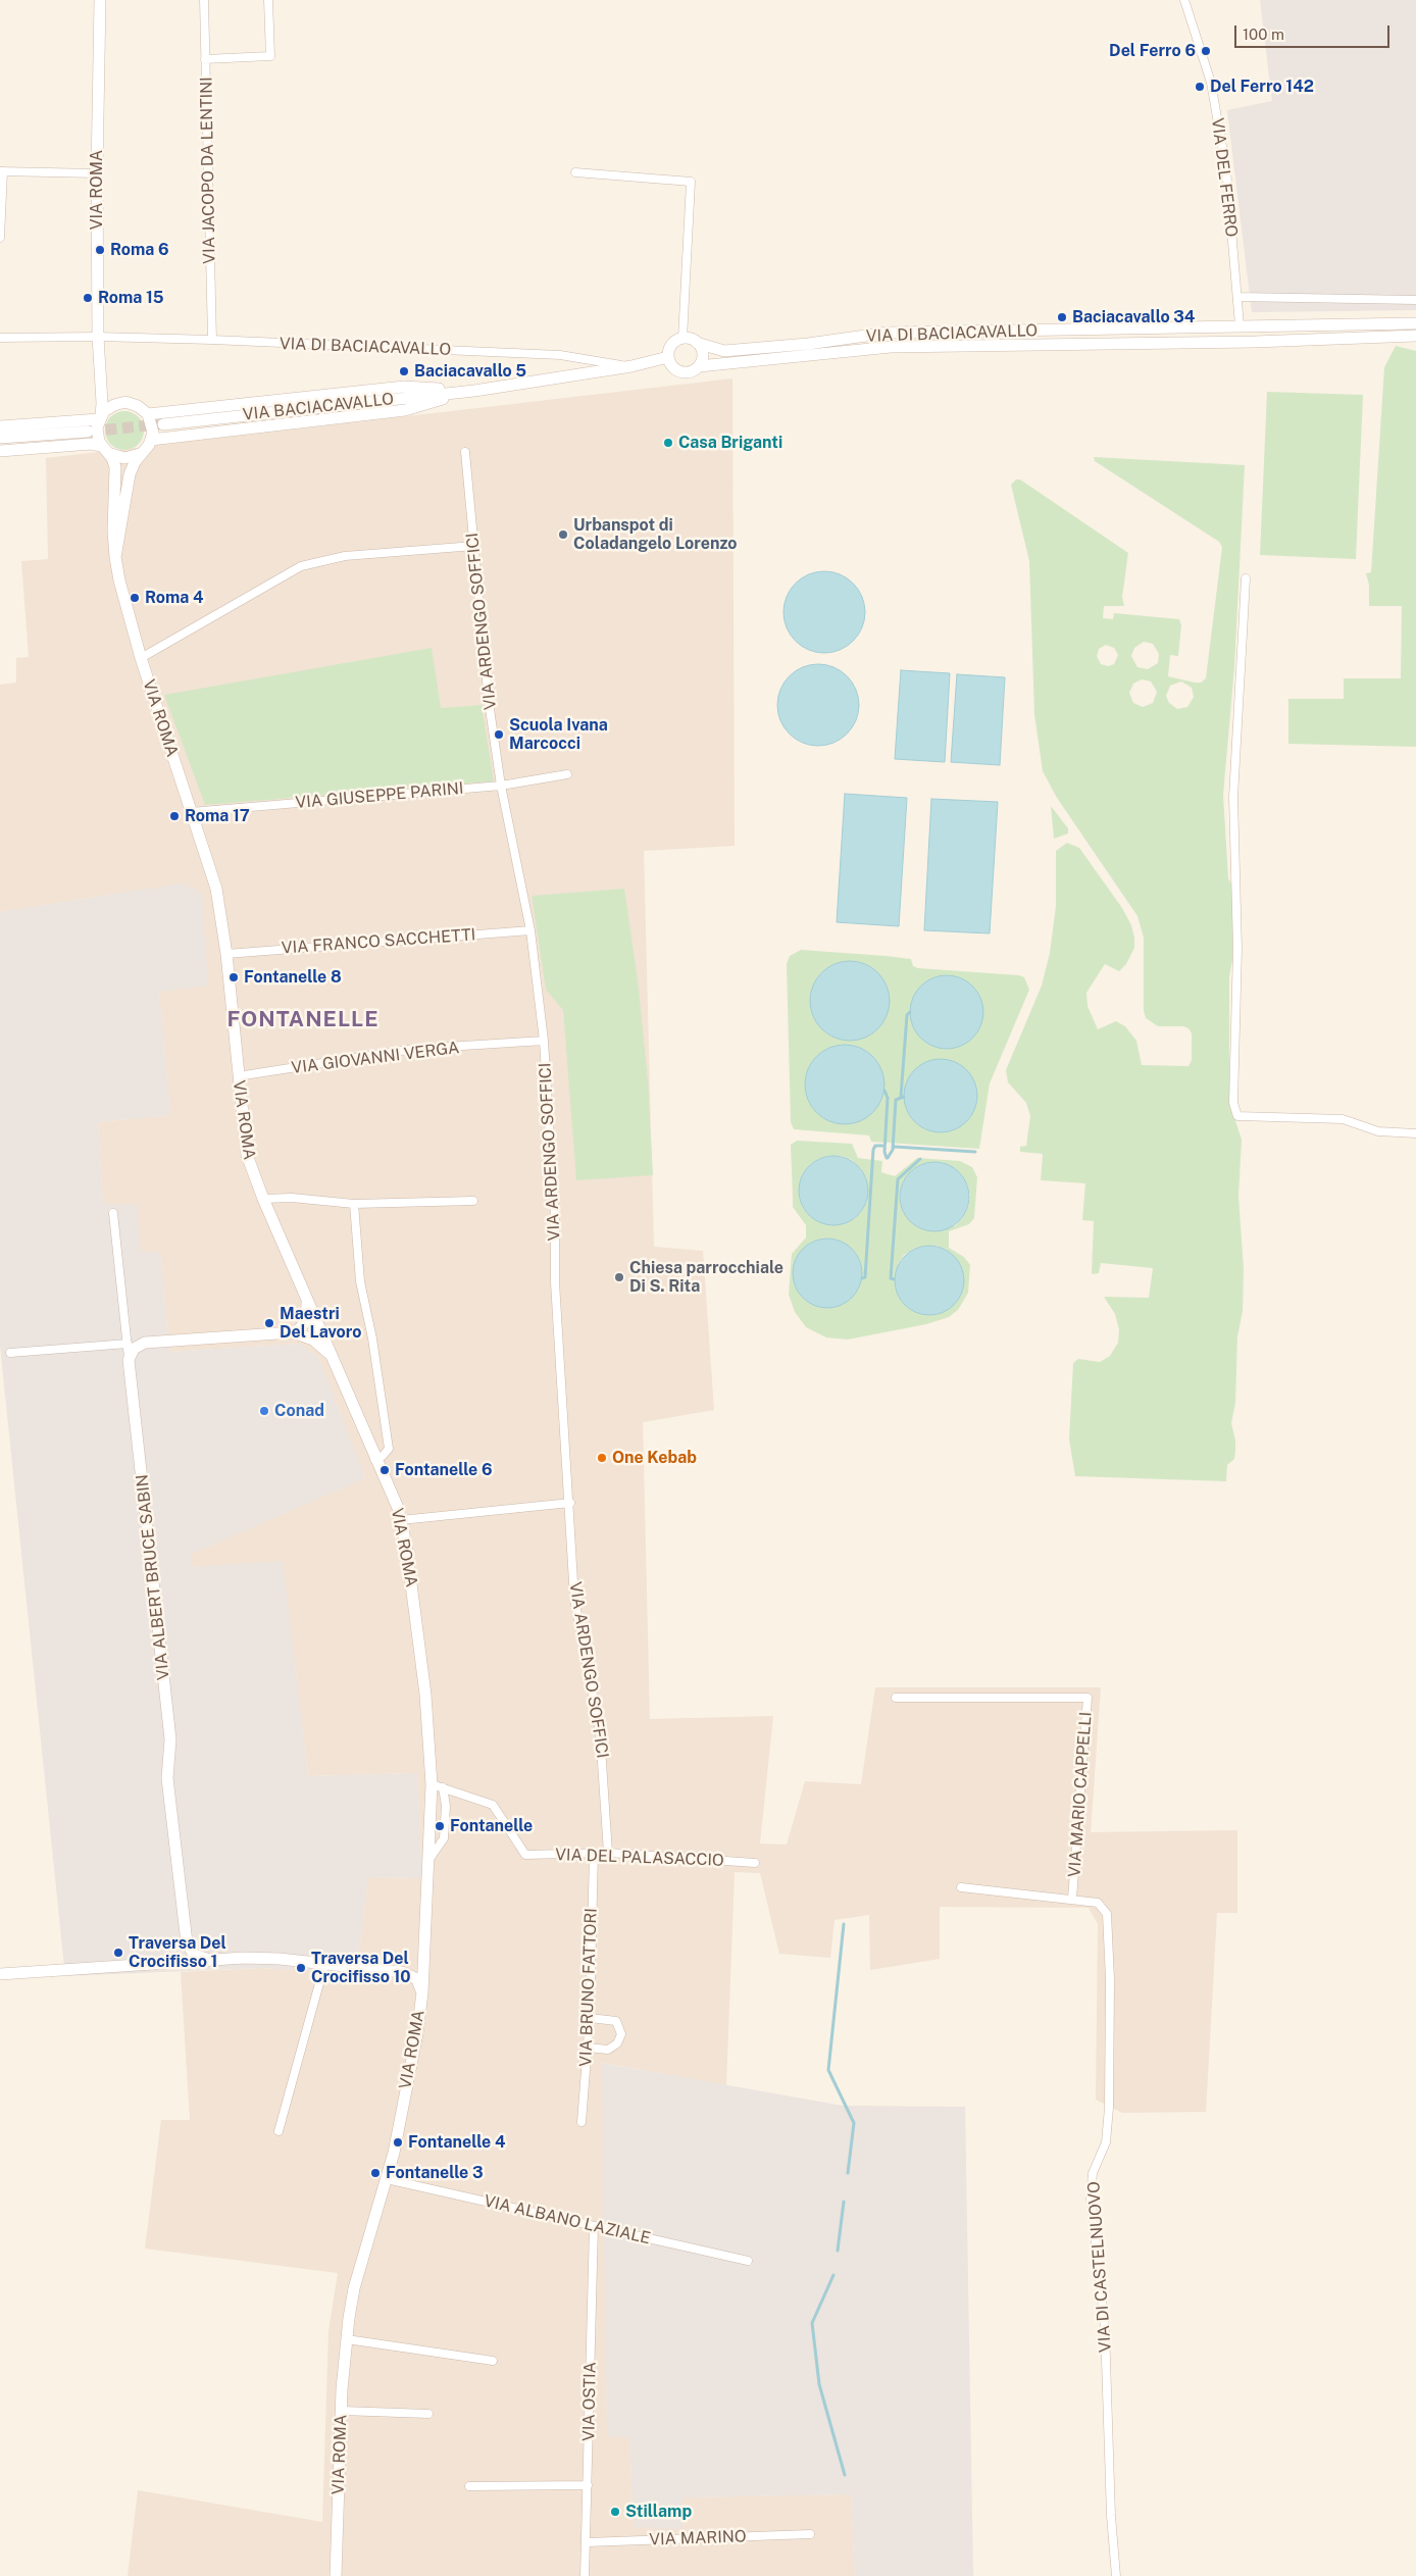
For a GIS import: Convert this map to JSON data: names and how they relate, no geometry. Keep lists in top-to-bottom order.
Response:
{
  "streets": {
    "main road": [
      "VIA ROMA",
      "VIA DI BACIACAVALLO",
      "VIA BACIACAVALLO",
      "VIA ALBERT BRUCE SABIN"
    ],
    "street": [
      "VIA JACOPO DA LENTINI",
      "VIA DEL FERRO",
      "VIA ARDENGO SOFFICI",
      "VIA GIUSEPPE PARINI",
      "VIA FRANCO SACCHETTI",
      "VIA GIOVANNI VERGA",
      "VIA MARIO CAPPELLI",
      "VIA DEL PALASACCIO",
      "VIA BRUNO FATTORI",
      "VIA ALBANO LAZIALE",
      "VIA DI CASTELNUOVO",
      "VIA OSTIA",
      "VIA MARINO"
    ]
  },
  "crossings": [
    ["VIA JACOPO DA LENTINI", "VIA DI BACIACAVALLO"],
    ["VIA DEL FERRO", "VIA DI BACIACAVALLO"],
    ["VIA ROMA", "VIA DI BACIACAVALLO"],
    ["VIA ROMA", "VIA GIUSEPPE PARINI"],
    ["VIA ROMA", "VIA FRANCO SACCHETTI"],
    ["VIA ROMA", "VIA GIOVANNI VERGA"],
    ["VIA ROMA", "VIA DEL PALASACCIO"],
    ["VIA ROMA", "VIA ALBANO LAZIALE"],
    ["VIA DI BACIACAVALLO", "VIA BACIACAVALLO"],
    ["VIA ARDENGO SOFFICI", "VIA GIUSEPPE PARINI"],
    ["VIA ARDENGO SOFFICI", "VIA FRANCO SACCHETTI"],
    ["VIA ARDENGO SOFFICI", "VIA GIOVANNI VERGA"],
    ["VIA ARDENGO SOFFICI", "VIA DEL PALASACCIO"],
    ["VIA MARIO CAPPELLI", "VIA DI CASTELNUOVO"],
    ["VIA DEL PALASACCIO", "VIA BRUNO FATTORI"],
    ["VIA ALBANO LAZIALE", "VIA OSTIA"],
    ["VIA OSTIA", "VIA MARINO"]
  ],
  "districts": ["FONTANELLE"],
  "places": [
    "Del Ferro 6",
    "Del Ferro 142",
    "Roma 6",
    "Roma 15",
    "Baciacavallo 34",
    "Baciacavallo 5",
    "Casa Briganti",
    "Urbanspot di Coladangelo Lorenzo",
    "Roma 4",
    "Scuola Ivana Marcocci",
    "Roma 17",
    "Fontanelle 8",
    "Chiesa parrocchiale Di S. Rita",
    "Maestri Del Lavoro",
    "Conad",
    "One Kebab",
    "Fontanelle 6",
    "Fontanelle",
    "Traversa Del Crocifisso 1",
    "Traversa Del Crocifisso 10",
    "Fontanelle 4",
    "Fontanelle 3",
    "Stillamp"
  ],
  "scale_bar": "100 m"
}
